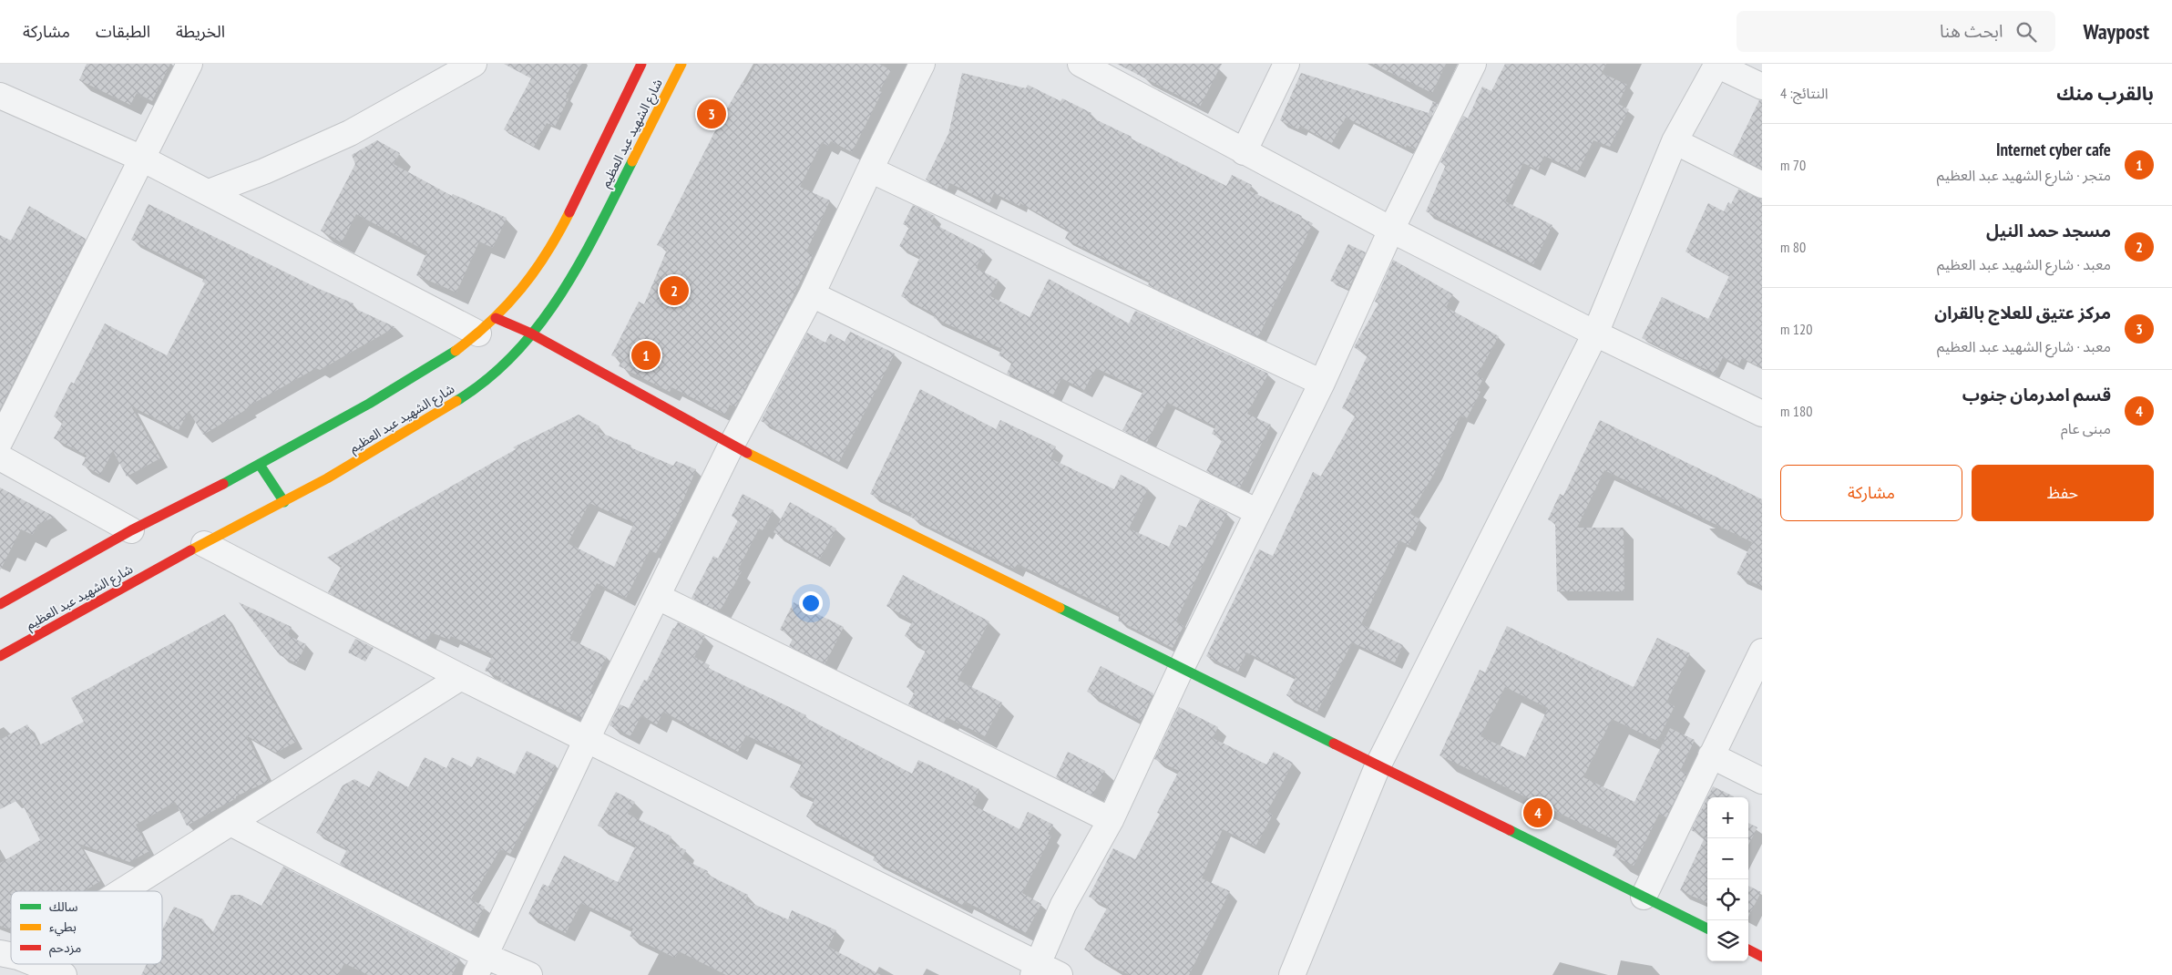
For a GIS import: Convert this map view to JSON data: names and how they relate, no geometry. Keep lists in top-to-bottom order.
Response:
{
  "streets": {
    "main road": ["شارع الشهيد عبد العظيم"]
  },
  "legend": ["سالك", "بطيء", "مزدحم"],
  "page": {
    "header": "Waypost",
    "search": "ابحث هنا",
    "nav": ["الخريطة", "الطبقات", "مشاركة"],
    "heading": ["بالقرب منك", "النتائج: 4"],
    "pins": [
      "3",
      "2",
      "1",
      "4"
    ],
    "list": [
      {
        "mark": "1",
        "name": "Internet cyber cafe",
        "note": "متجر · شارع الشهيد عبد العظيم",
        "value": "70 m"
      },
      {
        "mark": "2",
        "name": "مسجد حمد النيل",
        "note": "معبد · شارع الشهيد عبد العظيم",
        "value": "80 m"
      },
      {
        "mark": "3",
        "name": "مركز عتيق للعلاج بالقران",
        "note": "معبد · شارع الشهيد عبد العظيم",
        "value": "120 m"
      },
      {
        "mark": "4",
        "name": "قسم امدرمان جنوب",
        "note": "مبنى عام",
        "value": "180 m"
      }
    ],
    "buttons": ["حفظ", "مشاركة"],
    "map_buttons": ["+", "−"]
  }
}
